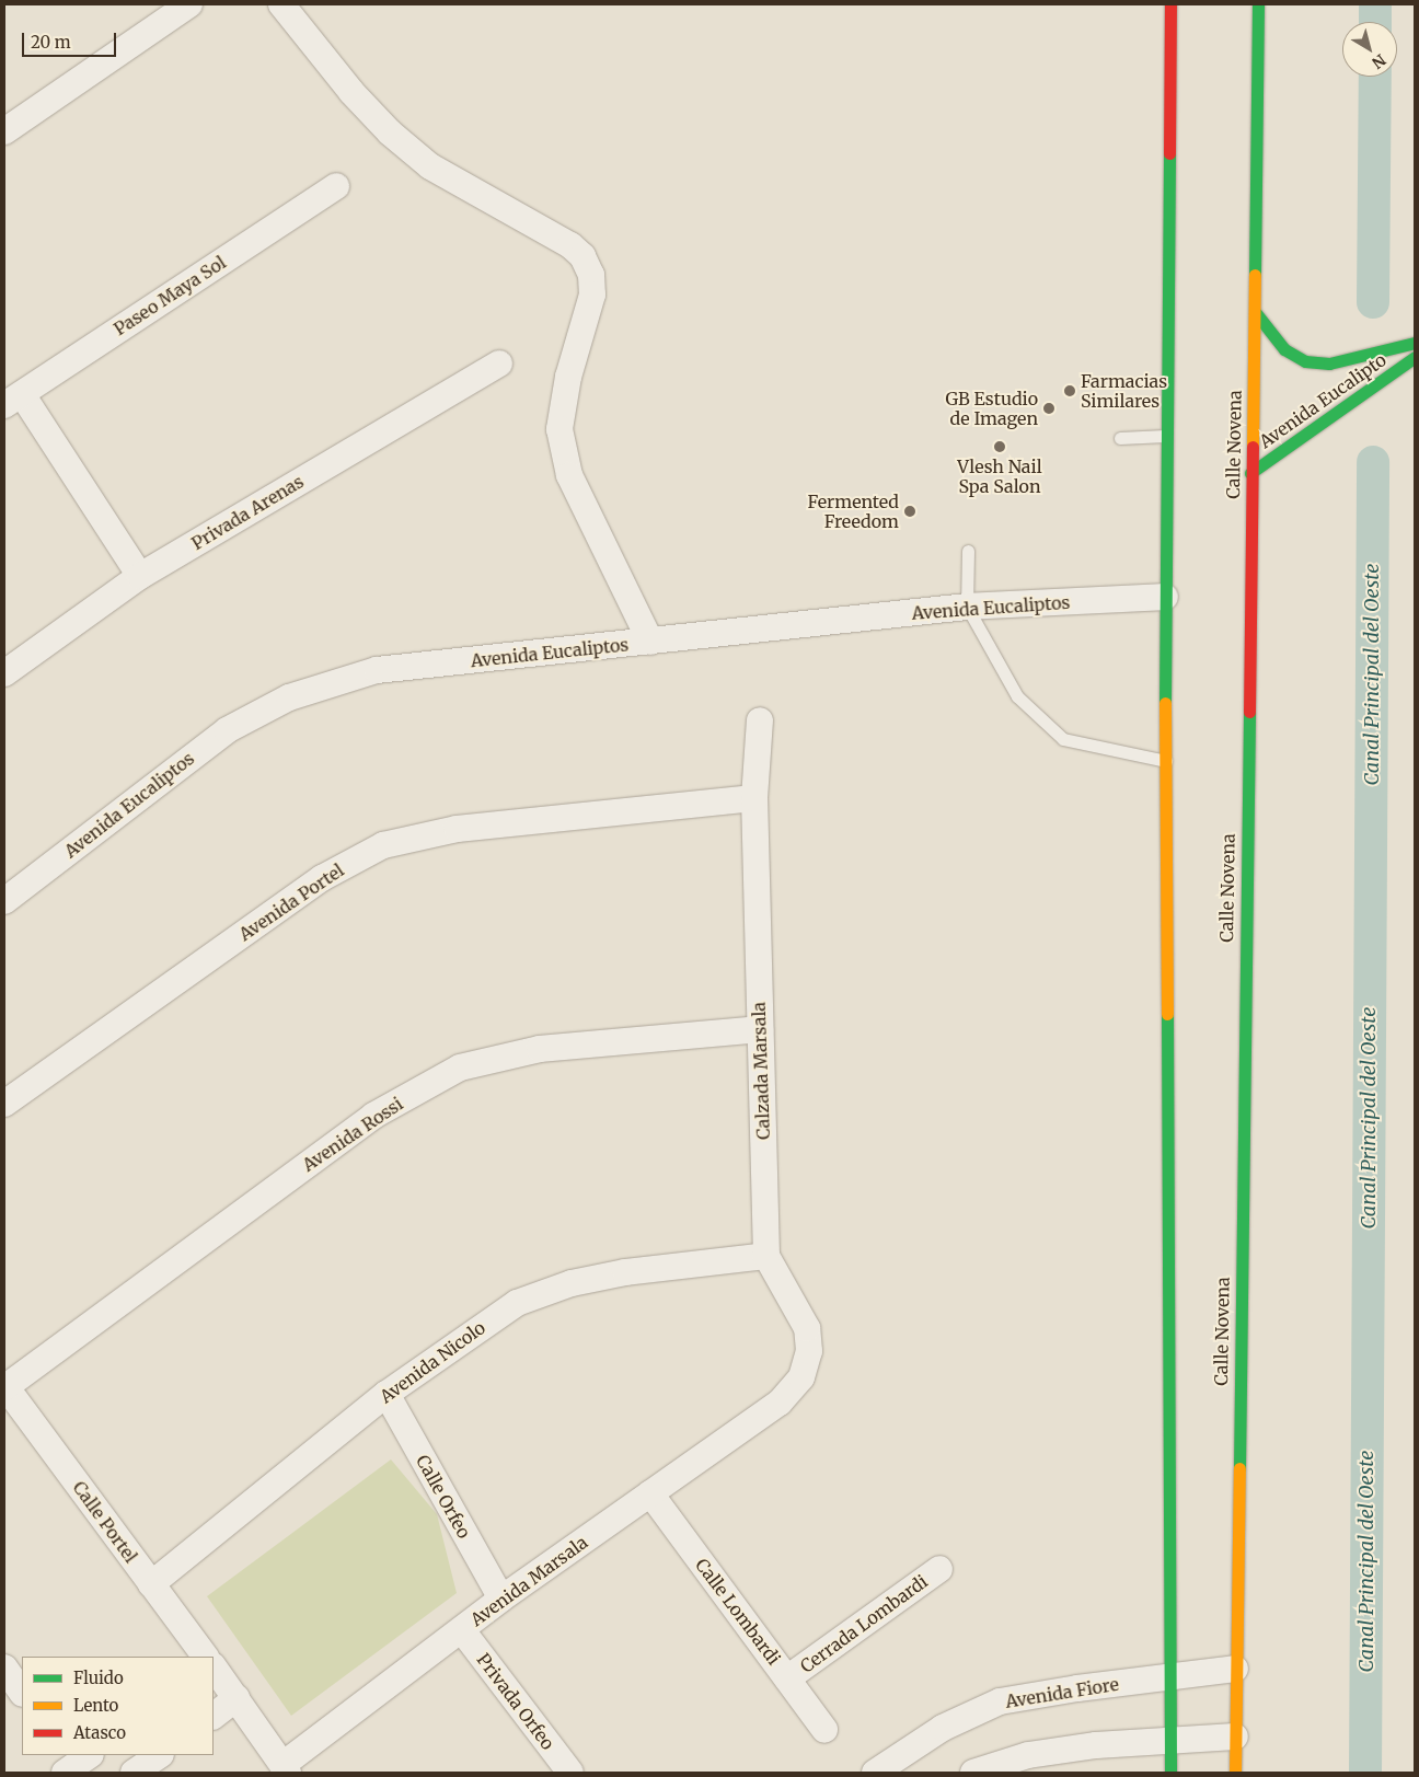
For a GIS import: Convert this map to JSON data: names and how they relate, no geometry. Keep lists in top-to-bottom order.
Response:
{
  "streets": {
    "main road": ["Avenida Eucalipto", "Calle Novena"],
    "street": [
      "Paseo Maya Sol",
      "Privada Arenas",
      "Avenida Eucaliptos",
      "Avenida Portel",
      "Calzada Marsala",
      "Avenida Rossi",
      "Avenida Nicolo",
      "Calle Orfeo",
      "Calle Portel",
      "Avenida Marsala",
      "Calle Lombardi",
      "Cerrada Lombardi",
      "Avenida Fiore",
      "Privada Orfeo"
    ]
  },
  "crossings": [
    ["Avenida Eucalipto", "Calle Novena"],
    ["Calle Novena", "Avenida Fiore"],
    ["Avenida Portel", "Calzada Marsala"],
    ["Calzada Marsala", "Avenida Rossi"],
    ["Calzada Marsala", "Avenida Nicolo"],
    ["Calzada Marsala", "Avenida Marsala"],
    ["Avenida Rossi", "Calle Portel"],
    ["Avenida Nicolo", "Calle Orfeo"],
    ["Avenida Nicolo", "Calle Portel"],
    ["Calle Orfeo", "Avenida Marsala"],
    ["Calle Portel", "Avenida Marsala"],
    ["Avenida Marsala", "Calle Lombardi"],
    ["Avenida Marsala", "Privada Orfeo"],
    ["Calle Lombardi", "Cerrada Lombardi"]
  ],
  "water": ["Canal Principal del Oeste"],
  "places": [
    "Farmacias Similares",
    "GB Estudio de Imagen",
    "Vlesh Nail Spa Salon",
    "Fermented Freedom"
  ],
  "legend": ["Fluido", "Lento", "Atasco"],
  "scale_bar": "20 m",
  "north": "bottom right"
}
